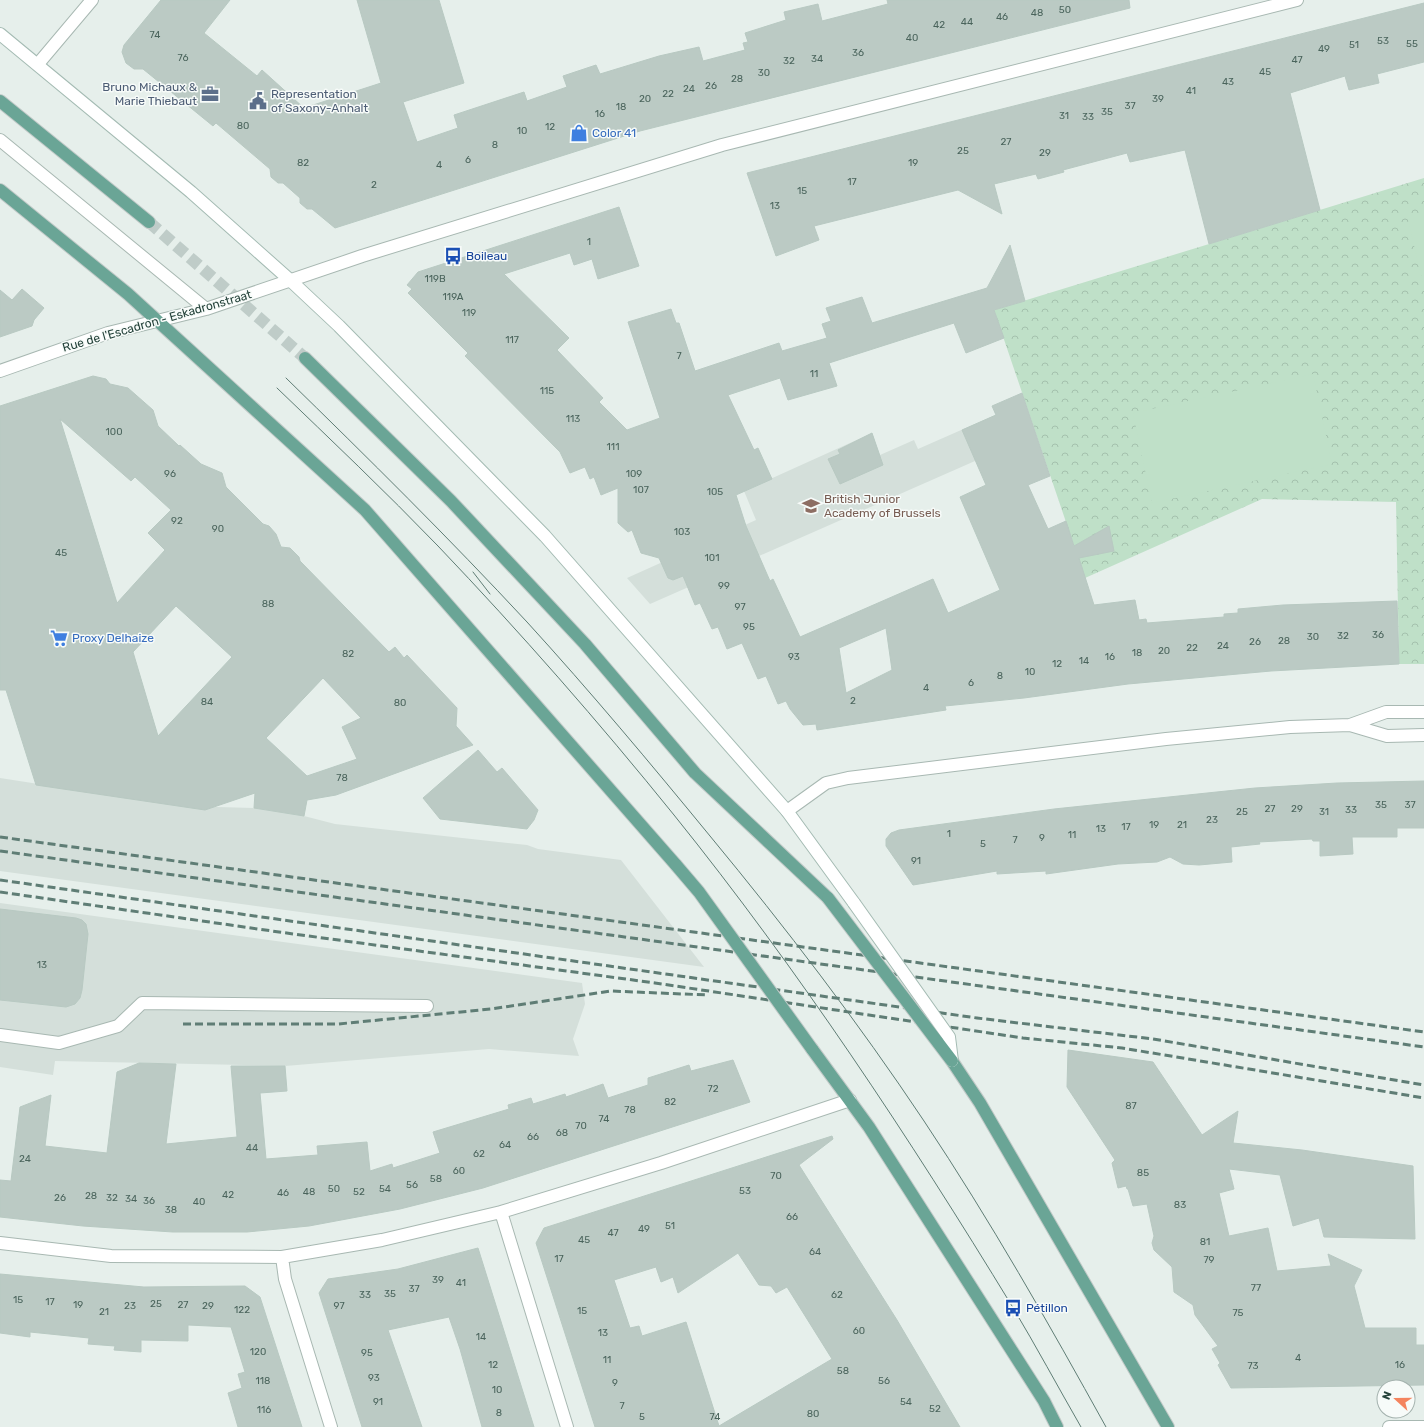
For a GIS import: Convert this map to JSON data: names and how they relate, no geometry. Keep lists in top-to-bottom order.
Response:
{
  "streets": {
    "street": ["Rue de l'Escadron - Eskadronstraat"]
  },
  "places": {
    "office": ["Bruno Michaux & Marie Thiebaut"],
    "public building": ["Representation of Saxony-Anhalt"],
    "shop": ["Color 41"],
    "bus stop": ["Boileau", "Pétillon"],
    "school or university": ["British Junior Academy of Brussels"],
    "supermarket": ["Proxy Delhaize"]
  },
  "house_numbers": [
    "50",
    "48",
    "46",
    "44",
    "42",
    "74",
    "40",
    "53",
    "55",
    "51",
    "49",
    "36",
    "76",
    "34",
    "47",
    "32",
    "45",
    "30",
    "28",
    "43",
    "26",
    "24",
    "41",
    "22",
    "20",
    "39",
    "37",
    "18",
    "35",
    "16",
    "31",
    "33",
    "80",
    "12",
    "10",
    "27",
    "8",
    "25",
    "29",
    "6",
    "82",
    "19",
    "4",
    "17",
    "2",
    "15",
    "13",
    "1",
    "119B",
    "119A",
    "119",
    "117",
    "7",
    "11",
    "115",
    "113",
    "100",
    "111",
    "96",
    "109",
    "107",
    "105",
    "92",
    "90",
    "103",
    "45",
    "101",
    "99",
    "88",
    "97",
    "95",
    "36",
    "32",
    "30",
    "28",
    "26",
    "24",
    "22",
    "20",
    "18",
    "82",
    "93",
    "16",
    "14",
    "12",
    "10",
    "8",
    "6",
    "4",
    "2",
    "84",
    "80",
    "78",
    "35",
    "37",
    "27",
    "29",
    "33",
    "25",
    "31",
    "23",
    "19",
    "21",
    "17",
    "13",
    "1",
    "11",
    "9",
    "7",
    "5",
    "91",
    "13",
    "72",
    "82",
    "87",
    "78",
    "74",
    "70",
    "68",
    "66",
    "64",
    "44",
    "62",
    "24",
    "60",
    "85",
    "70",
    "58",
    "56",
    "50",
    "54",
    "53",
    "48",
    "52",
    "46",
    "42",
    "28",
    "26",
    "32",
    "34",
    "36",
    "40",
    "83",
    "38",
    "66",
    "51",
    "49",
    "47",
    "45",
    "81",
    "64",
    "17",
    "79",
    "39",
    "41",
    "77",
    "37",
    "35",
    "33",
    "62",
    "15",
    "17",
    "25",
    "19",
    "27",
    "23",
    "29",
    "97",
    "122",
    "15",
    "21",
    "75",
    "60",
    "13",
    "14",
    "120",
    "95",
    "4",
    "11",
    "12",
    "16",
    "73",
    "58",
    "93",
    "118",
    "56",
    "9",
    "10",
    "91",
    "54",
    "7",
    "52",
    "116",
    "8",
    "80",
    "5",
    "74"
  ],
  "north": "left"
}
